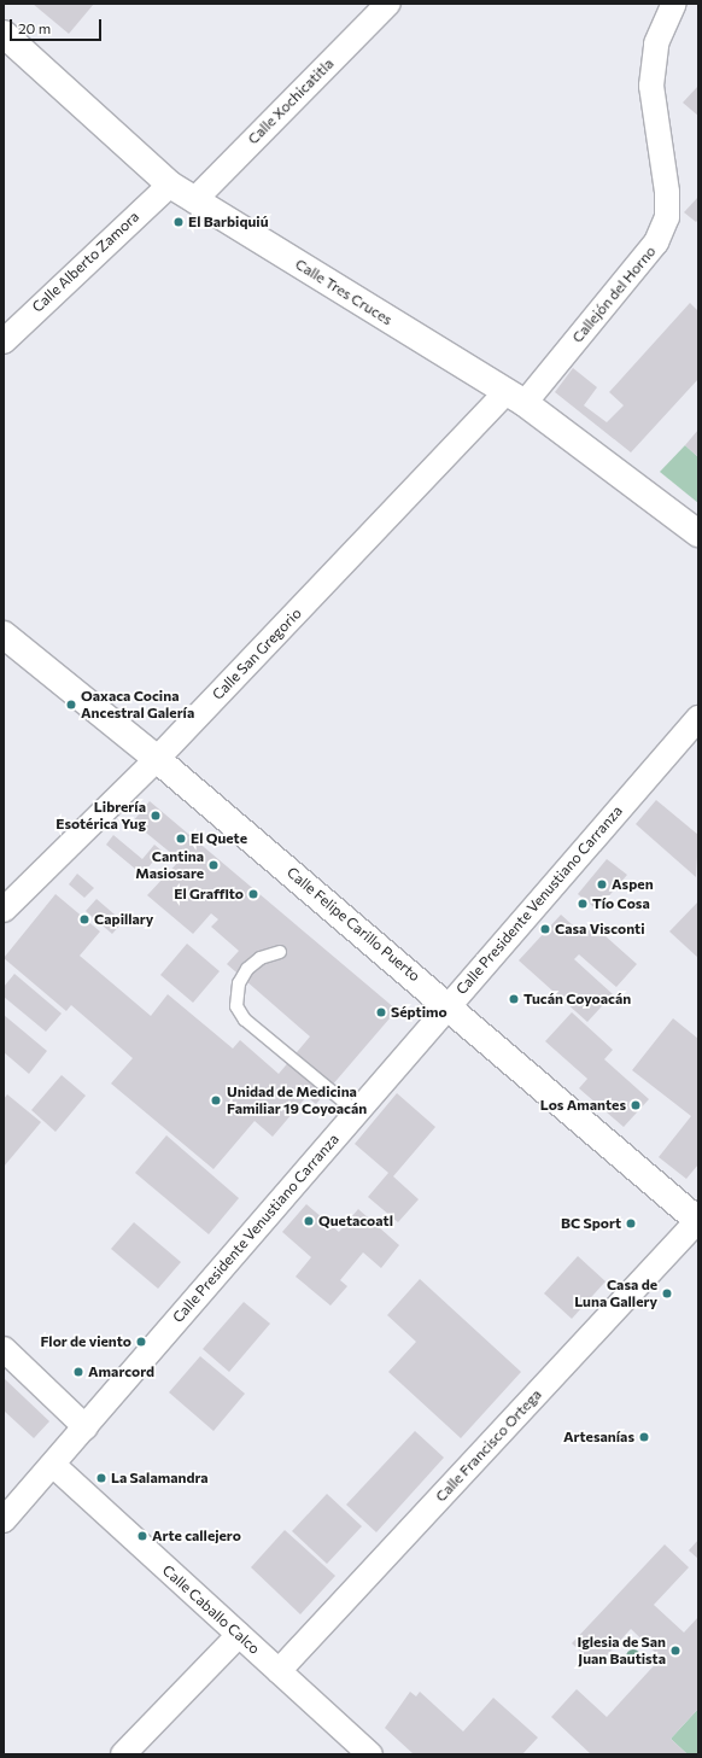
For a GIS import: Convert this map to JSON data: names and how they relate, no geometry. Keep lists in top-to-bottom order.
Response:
{
  "streets": {
    "street": [
      "Calle Xochicatitla",
      "Calle Alberto Zamora",
      "Calle Tres Cruces",
      "Callejón del Horno",
      "Calle San Gregorio",
      "Calle Presidente Venustiano Carranza",
      "Calle Felipe Carillo Puerto",
      "Calle Francisco Ortega",
      "Calle Caballo Calco"
    ]
  },
  "crossings": [
    ["Calle Xochicatitla", "Calle Tres Cruces"],
    ["Calle Alberto Zamora", "Calle Tres Cruces"],
    ["Calle Tres Cruces", "Callejón del Horno"],
    ["Calle Tres Cruces", "Calle San Gregorio"],
    ["Callejón del Horno", "Calle San Gregorio"],
    ["Calle San Gregorio", "Calle Felipe Carillo Puerto"],
    ["Calle Presidente Venustiano Carranza", "Calle Felipe Carillo Puerto"],
    ["Calle Presidente Venustiano Carranza", "Calle Caballo Calco"],
    ["Calle Felipe Carillo Puerto", "Calle Francisco Ortega"],
    ["Calle Francisco Ortega", "Calle Caballo Calco"]
  ],
  "places": [
    "El Barbiquiú",
    "Oaxaca Cocina Ancestral Galería",
    "Librería Esotérica Yug",
    "El Quete",
    "Cantina Masiosare",
    "Aspen",
    "El Graffito",
    "Tío Cosa",
    "Capillary",
    "Casa Visconti",
    "Tucán Coyoacán",
    "Séptimo",
    "Unidad de Medicina Familiar 19 Coyoacán",
    "Los Amantes",
    "Quetacoatl",
    "BC Sport",
    "Casa de Luna Gallery",
    "Flor de viento",
    "Amarcord",
    "Artesanías",
    "La Salamandra",
    "Arte callejero",
    "Iglesia de San Juan Bautista"
  ],
  "scale_bar": "20 m"
}
